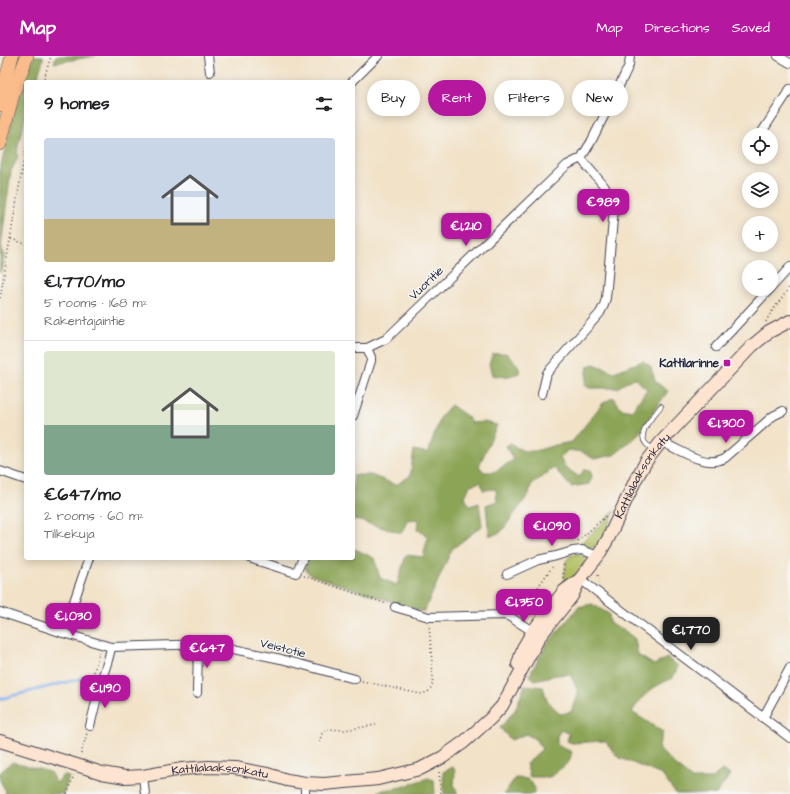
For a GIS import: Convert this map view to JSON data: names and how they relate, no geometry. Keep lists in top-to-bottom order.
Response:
{
  "streets": {
    "street": ["Vuoritie", "Kattilalaaksonkatu", "Veistotie"]
  },
  "places": {
    "transit": ["Kattilarinne"]
  },
  "page": {
    "header": "Map",
    "nav": ["Map", "Directions", "Saved"],
    "chip": [
      "Buy",
      "Rent",
      "Filters",
      "New"
    ],
    "heading": "9 homes",
    "map_buttons": ["+", "−"],
    "list": [
      {
        "name": "€1,770/mo",
        "note": "5 rooms · 168 m² · Rakentajaintie"
      },
      {
        "name": "€647/mo",
        "note": "2 rooms · 60 m² · Tilkekuja"
      }
    ],
    "price": [
      "€989",
      "€1,210",
      "€1,300",
      "€1,090",
      "€1,350",
      "€1,030",
      "€1,770",
      "€647",
      "€1,190"
    ]
  }
}
